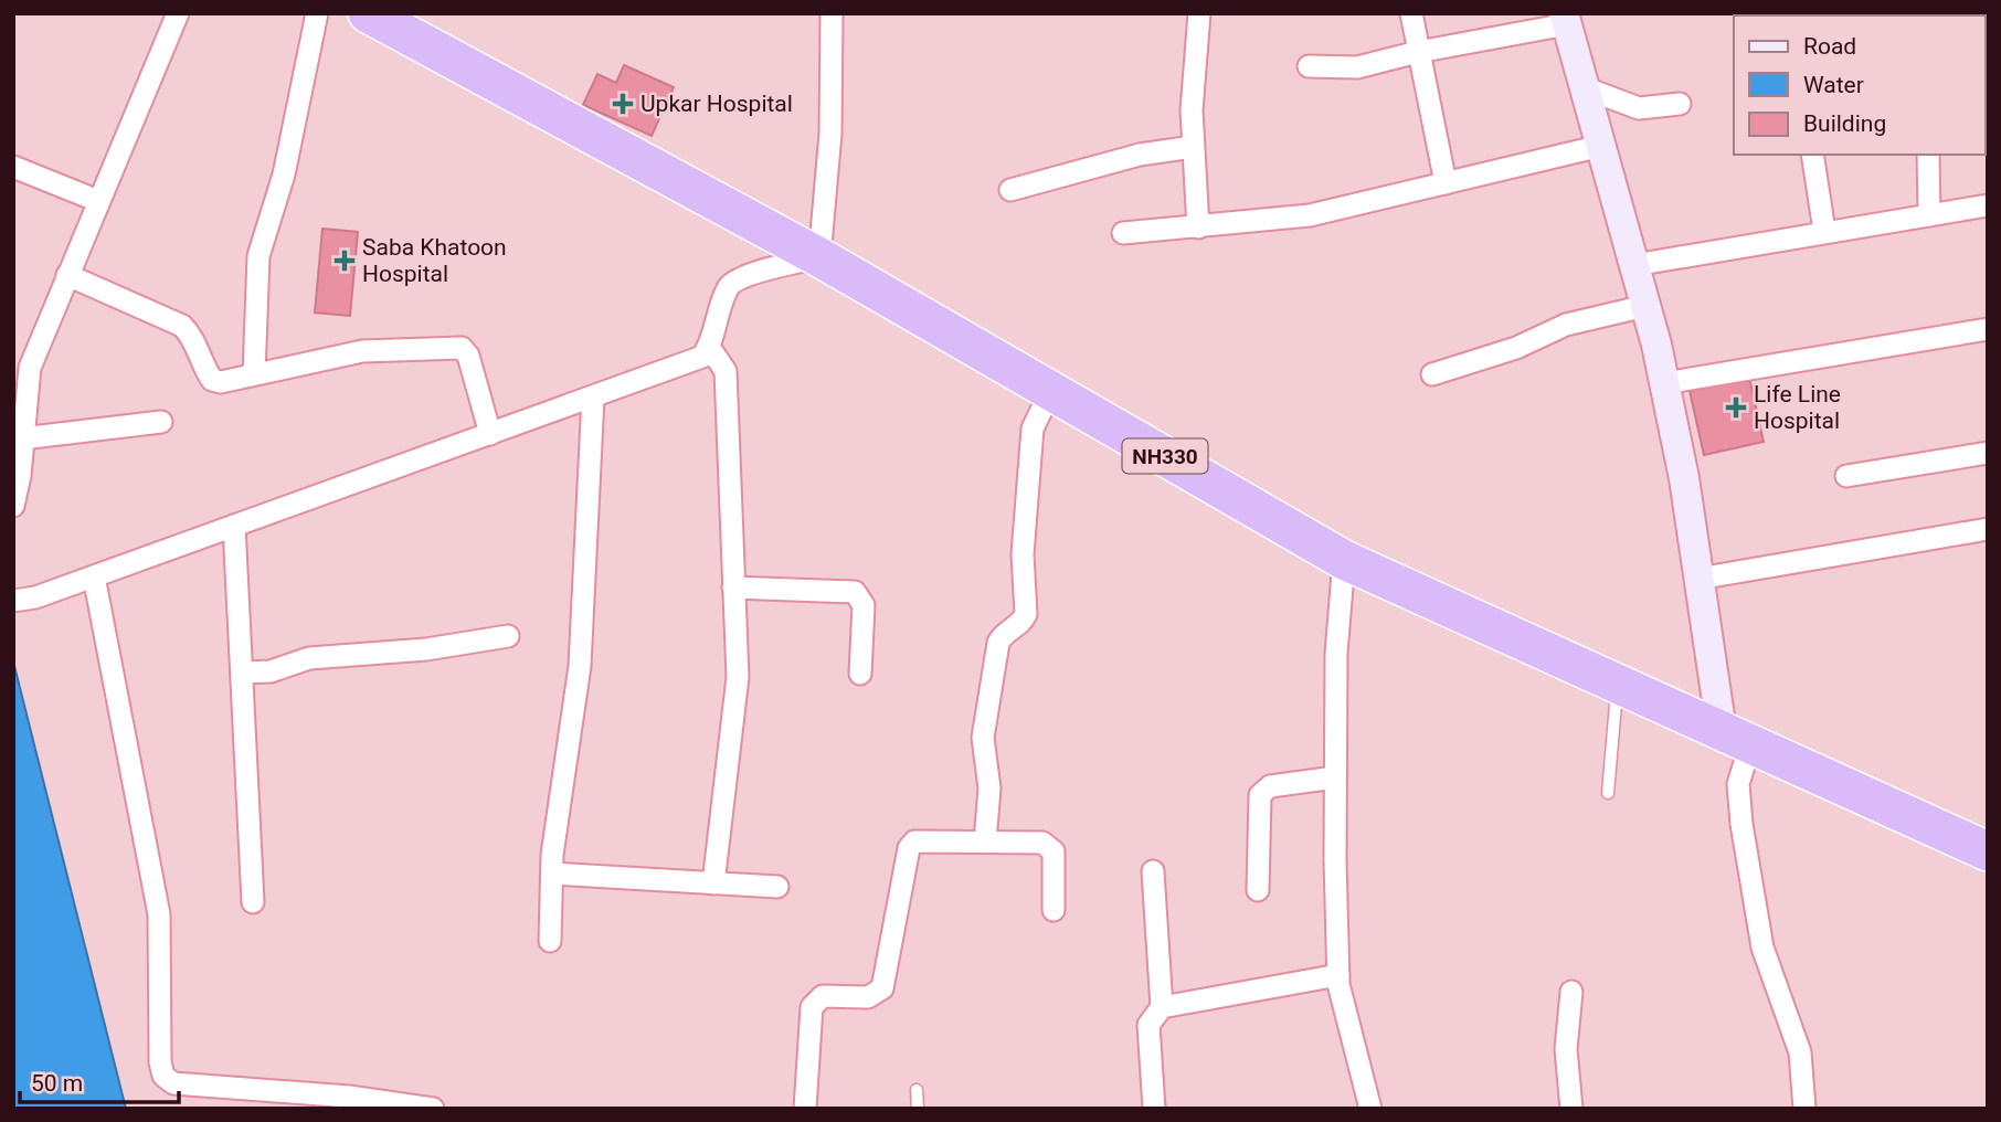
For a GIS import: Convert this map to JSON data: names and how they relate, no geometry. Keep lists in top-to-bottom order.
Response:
{
  "streets": {
    "highway": ["NH330"]
  },
  "places": {
    "health": ["Upkar Hospital", "Saba Khatoon Hospital", "Life Line Hospital"]
  },
  "legend": ["Road", "Water", "Building"],
  "scale_bar": "50 m"
}
